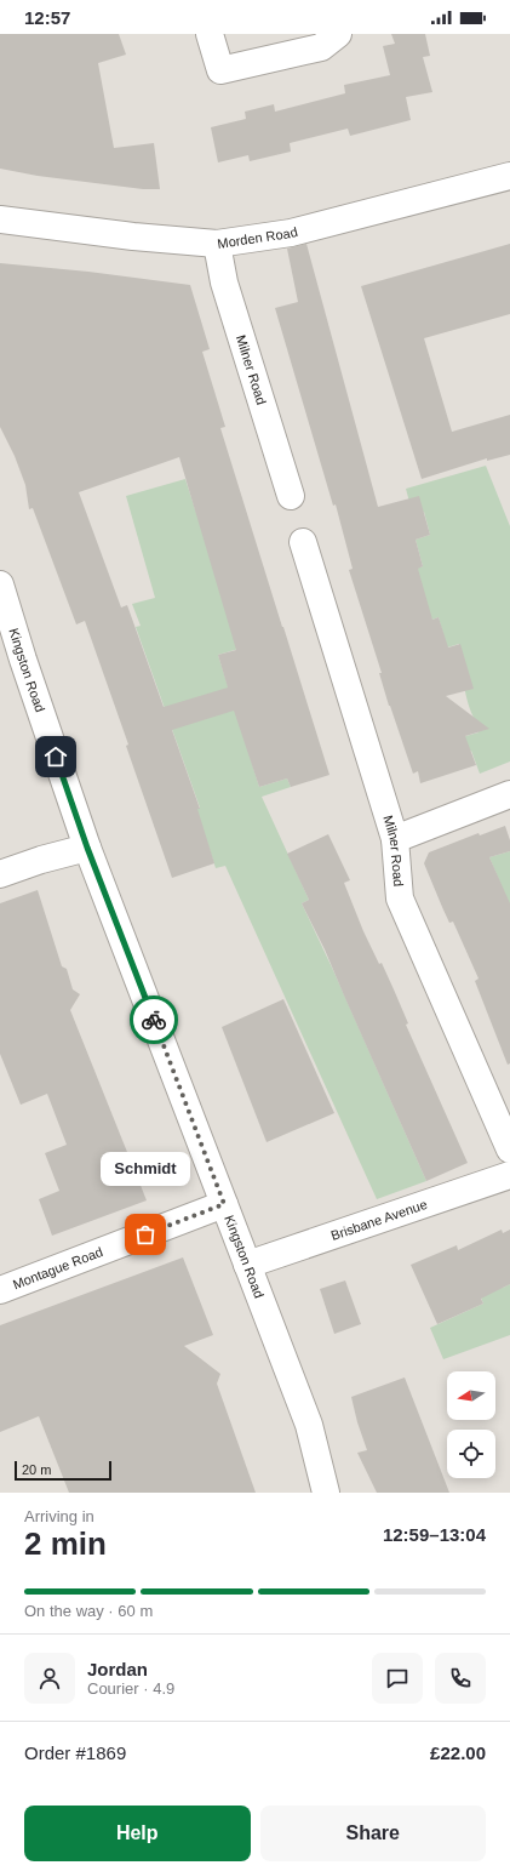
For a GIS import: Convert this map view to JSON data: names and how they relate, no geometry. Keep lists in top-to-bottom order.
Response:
{
  "streets": {
    "street": [
      "Morden Road",
      "Milner Road",
      "Kingston Road",
      "Brisbane Avenue",
      "Montague Road"
    ]
  },
  "crossings": [
    ["Morden Road", "Milner Road"],
    ["Kingston Road", "Brisbane Avenue"],
    ["Kingston Road", "Montague Road"]
  ],
  "places": ["Schmidt"],
  "scale_bar": "20 m",
  "north": "left",
  "page": {
    "status": "12:57",
    "bubble": "Schmidt",
    "scale": "20 m",
    "heading": ["2 min", "Arriving in", "12:59–13:04"],
    "panel": [
      "Jordan",
      "Courier · 4.9",
      "Order #1869",
      "£22.00"
    ],
    "bar": "On the way · 60 m",
    "buttons": ["Help", "Share"]
  }
}
